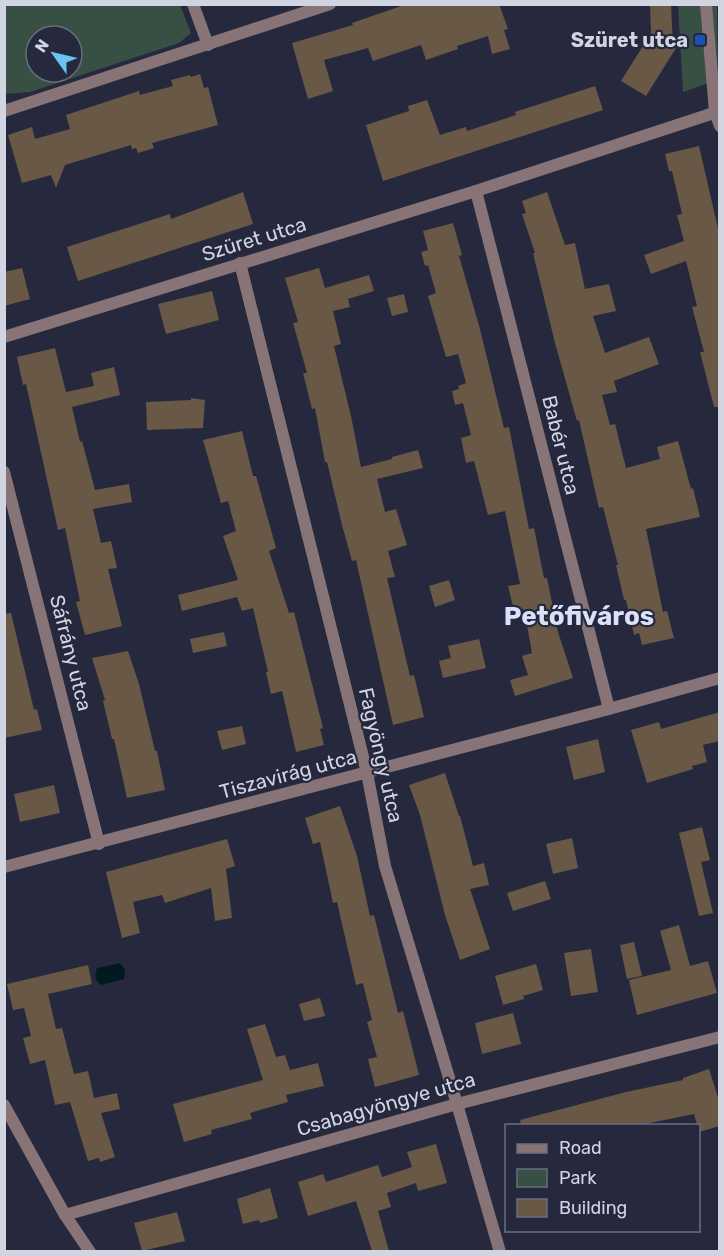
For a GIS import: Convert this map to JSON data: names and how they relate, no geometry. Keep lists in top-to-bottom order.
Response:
{
  "streets": {
    "street": [
      "Szüret utca",
      "Babér utca",
      "Sáfrány utca",
      "Fagyöngy utca",
      "Tiszavirág utca",
      "Csabagyöngye utca"
    ]
  },
  "crossings": [
    ["Szüret utca", "Babér utca"],
    ["Szüret utca", "Fagyöngy utca"],
    ["Babér utca", "Tiszavirág utca"],
    ["Sáfrány utca", "Tiszavirág utca"],
    ["Fagyöngy utca", "Tiszavirág utca"],
    ["Fagyöngy utca", "Csabagyöngye utca"]
  ],
  "districts": ["Petőfiváros"],
  "places": {
    "transit": ["Szüret utca"]
  },
  "legend": ["Road", "Park", "Building"],
  "north": "top left"
}
